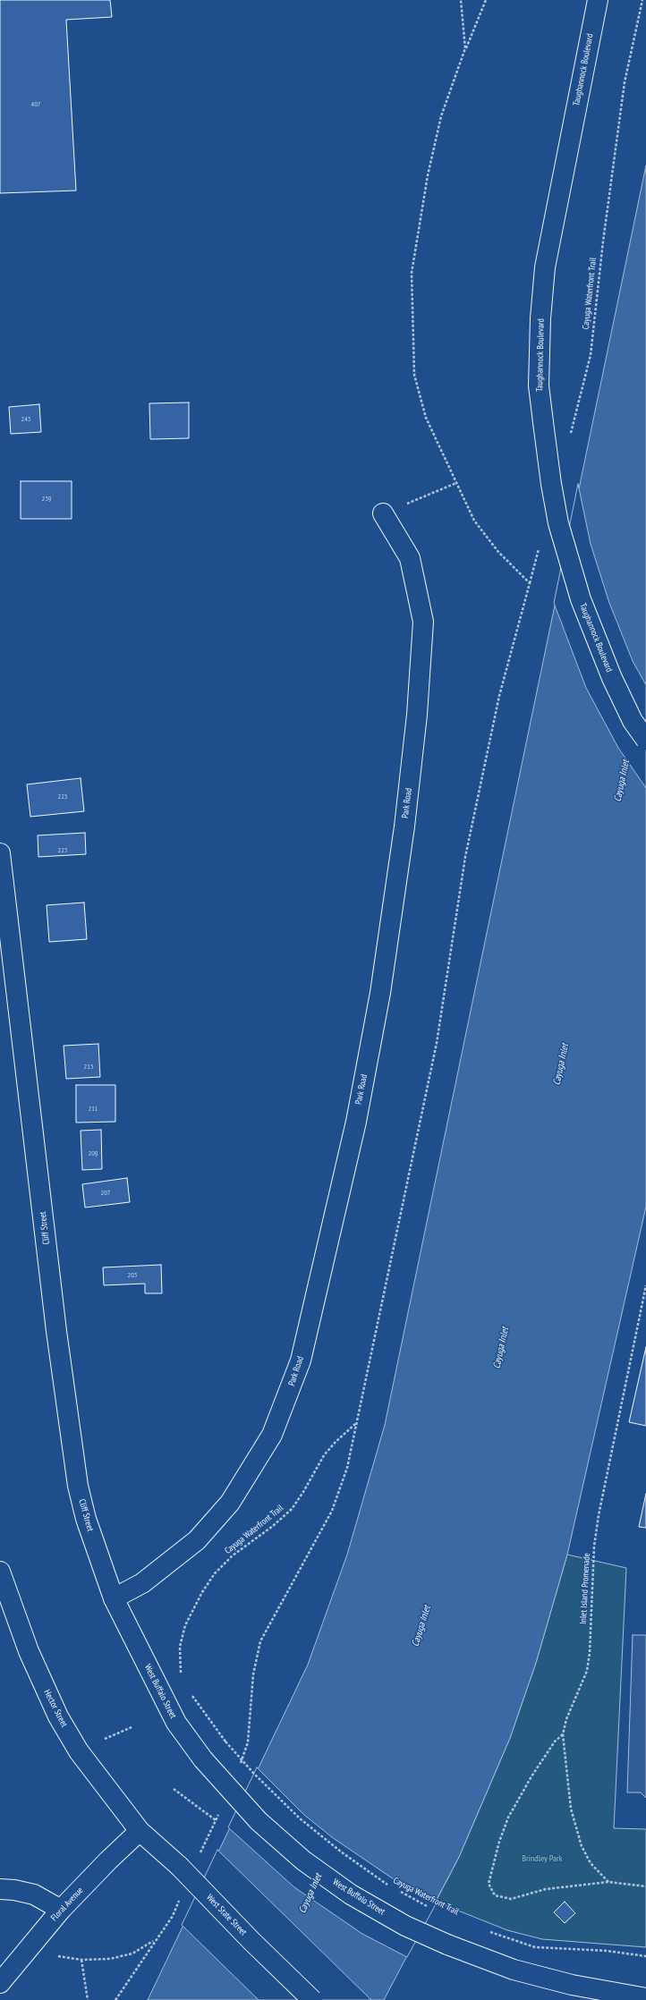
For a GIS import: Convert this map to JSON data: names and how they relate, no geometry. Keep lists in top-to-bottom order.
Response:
{
  "streets": {
    "main road": [
      "Taughannock Boulevard",
      "Park Road",
      "Cliff Street",
      "West Buffalo Street",
      "Hector Street",
      "Floral Avenue",
      "West State Street"
    ],
    "path": ["Cayuga Waterfront Trail", "Inlet Island Promenade"]
  },
  "crossings": [
    ["Park Road", "Cliff Street"],
    ["Park Road", "West Buffalo Street"],
    ["Cliff Street", "West Buffalo Street"],
    ["Hector Street", "Floral Avenue"],
    ["Hector Street", "West State Street"],
    ["Floral Avenue", "West State Street"]
  ],
  "water": ["Cayuga Inlet"],
  "parks": ["Brindley Park"],
  "house_numbers": [
    "407",
    "243",
    "239",
    "225",
    "223",
    "213",
    "211",
    "209",
    "207",
    "203"
  ]
}
